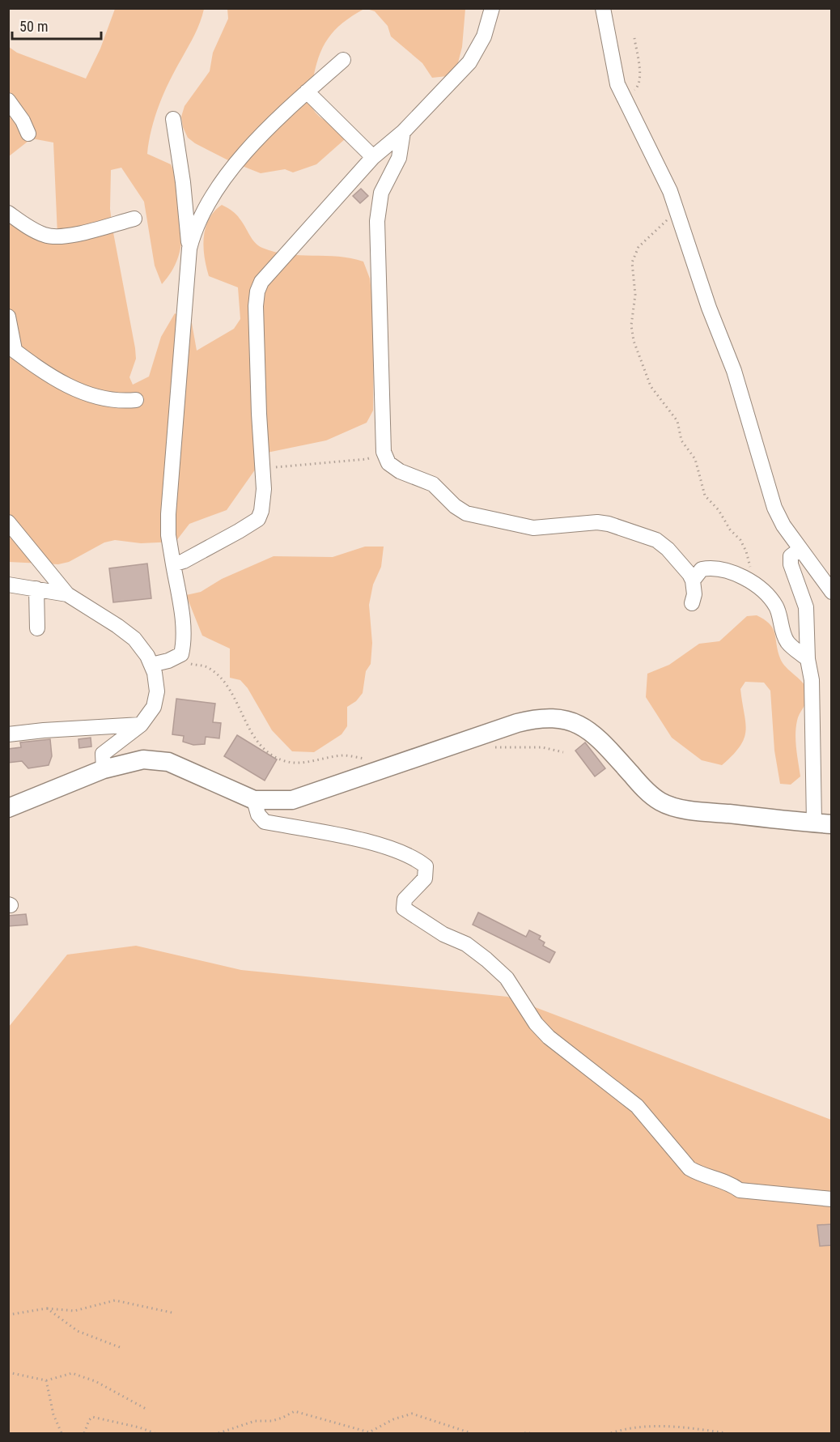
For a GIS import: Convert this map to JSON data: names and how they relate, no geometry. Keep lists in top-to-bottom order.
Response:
{
  "scale_bar": "50 m"
}
